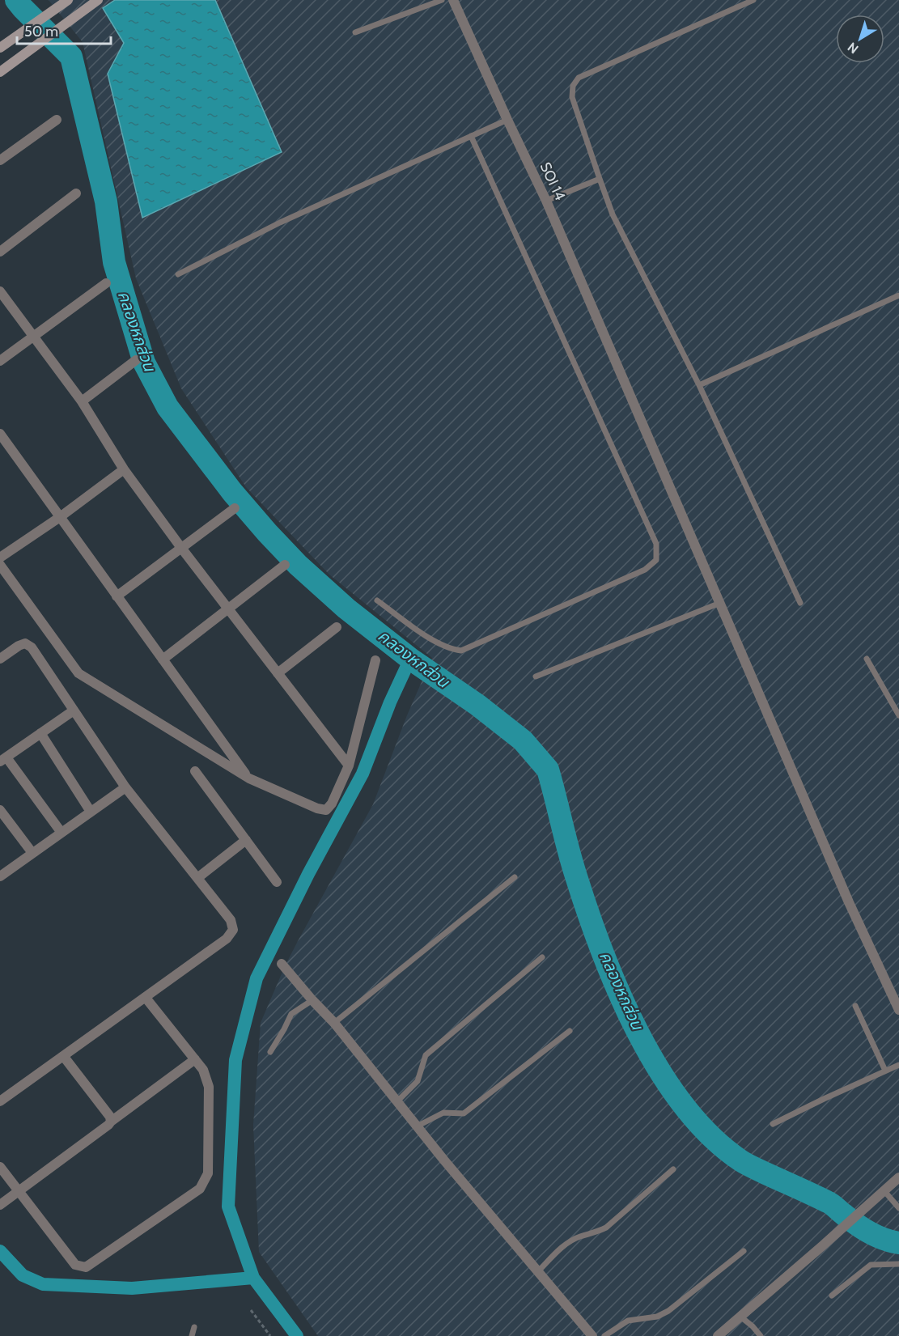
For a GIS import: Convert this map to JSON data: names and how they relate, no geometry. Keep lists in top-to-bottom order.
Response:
{
  "streets": {
    "street": ["SOI 14"]
  },
  "water": ["คลองหกส่วน"],
  "scale_bar": "50 m",
  "north": "bottom left"
}
